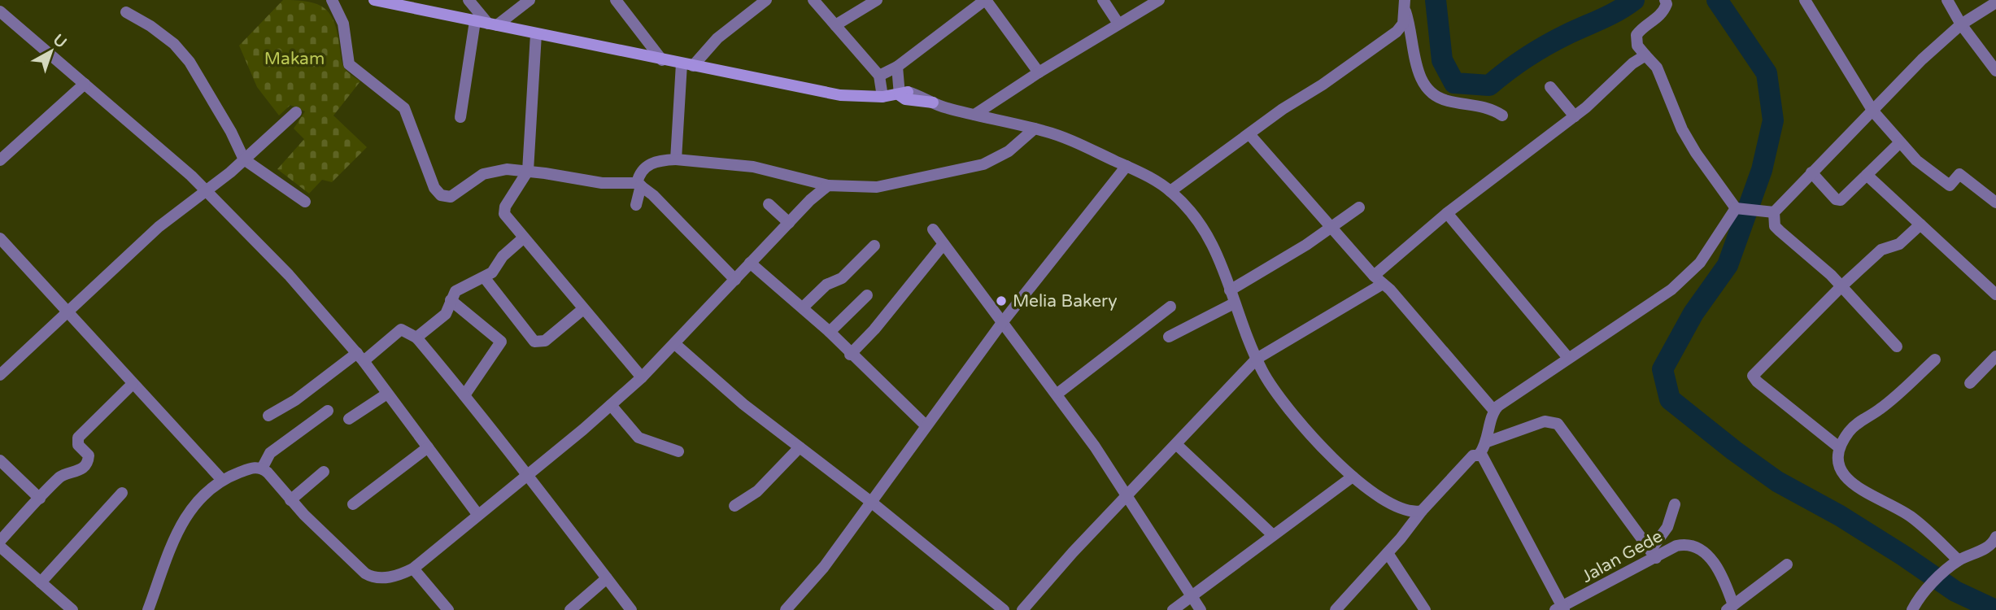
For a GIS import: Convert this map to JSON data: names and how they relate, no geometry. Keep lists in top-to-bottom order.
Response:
{
  "streets": {
    "street": ["Jalan Gede"]
  },
  "parks": ["Makam"],
  "places": ["Melia Bakery"],
  "north": "top right"
}
